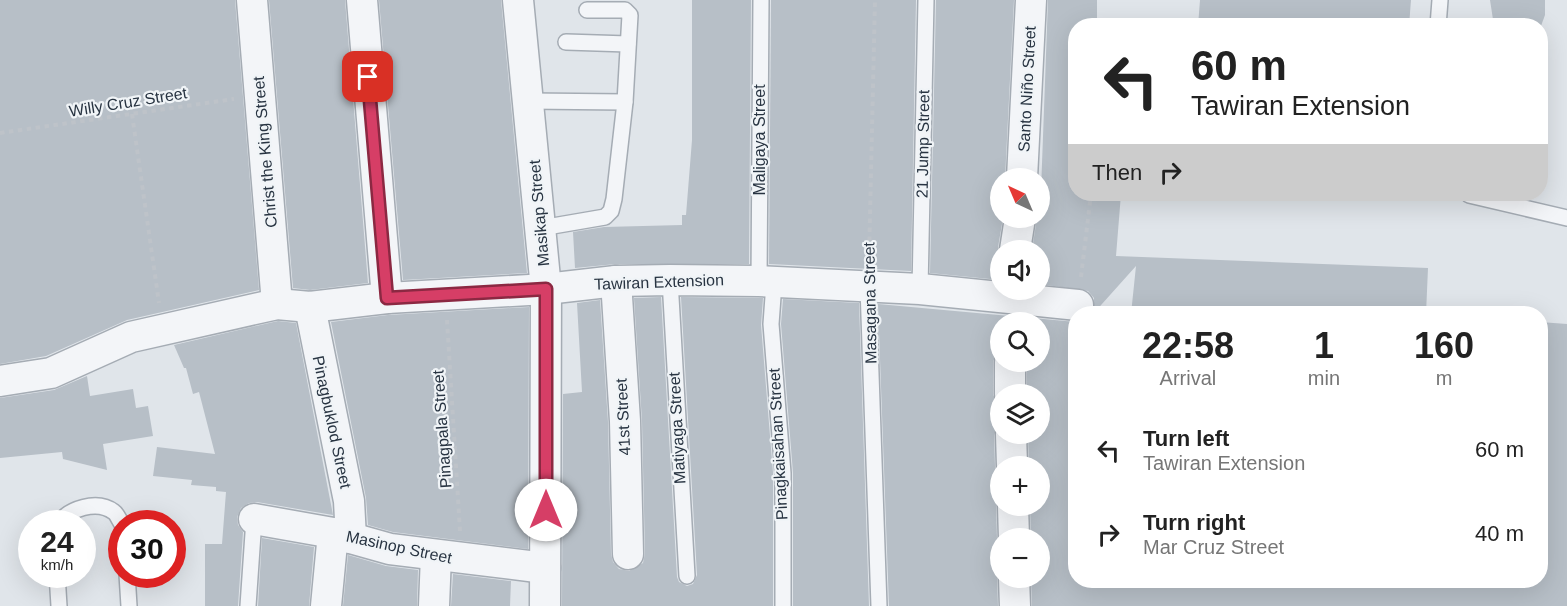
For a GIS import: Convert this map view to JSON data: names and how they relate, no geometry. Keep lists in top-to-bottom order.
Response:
{
  "streets": {
    "street": [
      "Santo Niño Street",
      "Christ the King Street",
      "Masikap Street",
      "Tawiran Extension",
      "41st Street",
      "Pinagbuklod Street",
      "Masinop Street"
    ],
    "lane": [
      "Maligaya Street",
      "21 Jump Street",
      "Masagana Street",
      "Matiyaga Street",
      "Pinagkaisahan Street"
    ],
    "path": ["Willy Cruz Street", "Pinagpala Street"]
  },
  "crossings": [
    ["Willy Cruz Street", "Christ the King Street"],
    ["Maligaya Street", "Tawiran Extension"],
    ["Maligaya Street", "Pinagkaisahan Street"],
    ["21 Jump Street", "Tawiran Extension"],
    ["Christ the King Street", "Tawiran Extension"],
    ["Masikap Street", "Tawiran Extension"],
    ["Masikap Street", "Masinop Street"],
    ["Tawiran Extension", "Masagana Street"],
    ["Tawiran Extension", "41st Street"],
    ["Tawiran Extension", "Pinagbuklod Street"],
    ["Tawiran Extension", "Matiyaga Street"],
    ["Tawiran Extension", "Pinagpala Street"],
    ["Tawiran Extension", "Pinagkaisahan Street"],
    ["Pinagbuklod Street", "Masinop Street"],
    ["Pinagpala Street", "Masinop Street"]
  ],
  "north": "top left",
  "page": {
    "turn": ["60 m", "Tawiran Extension"],
    "then": "Then",
    "map_buttons": ["+", "−"],
    "eta": [
      "22:58",
      "Arrival",
      "1",
      "min",
      "160",
      "m"
    ],
    "list": [
      {
        "name": "Turn left",
        "note": "Tawiran Extension",
        "value": "60 m"
      },
      {
        "name": "Turn right",
        "note": "Mar Cruz Street",
        "value": "40 m"
      }
    ],
    "speed": "24 km/h",
    "limit": "30"
  }
}
